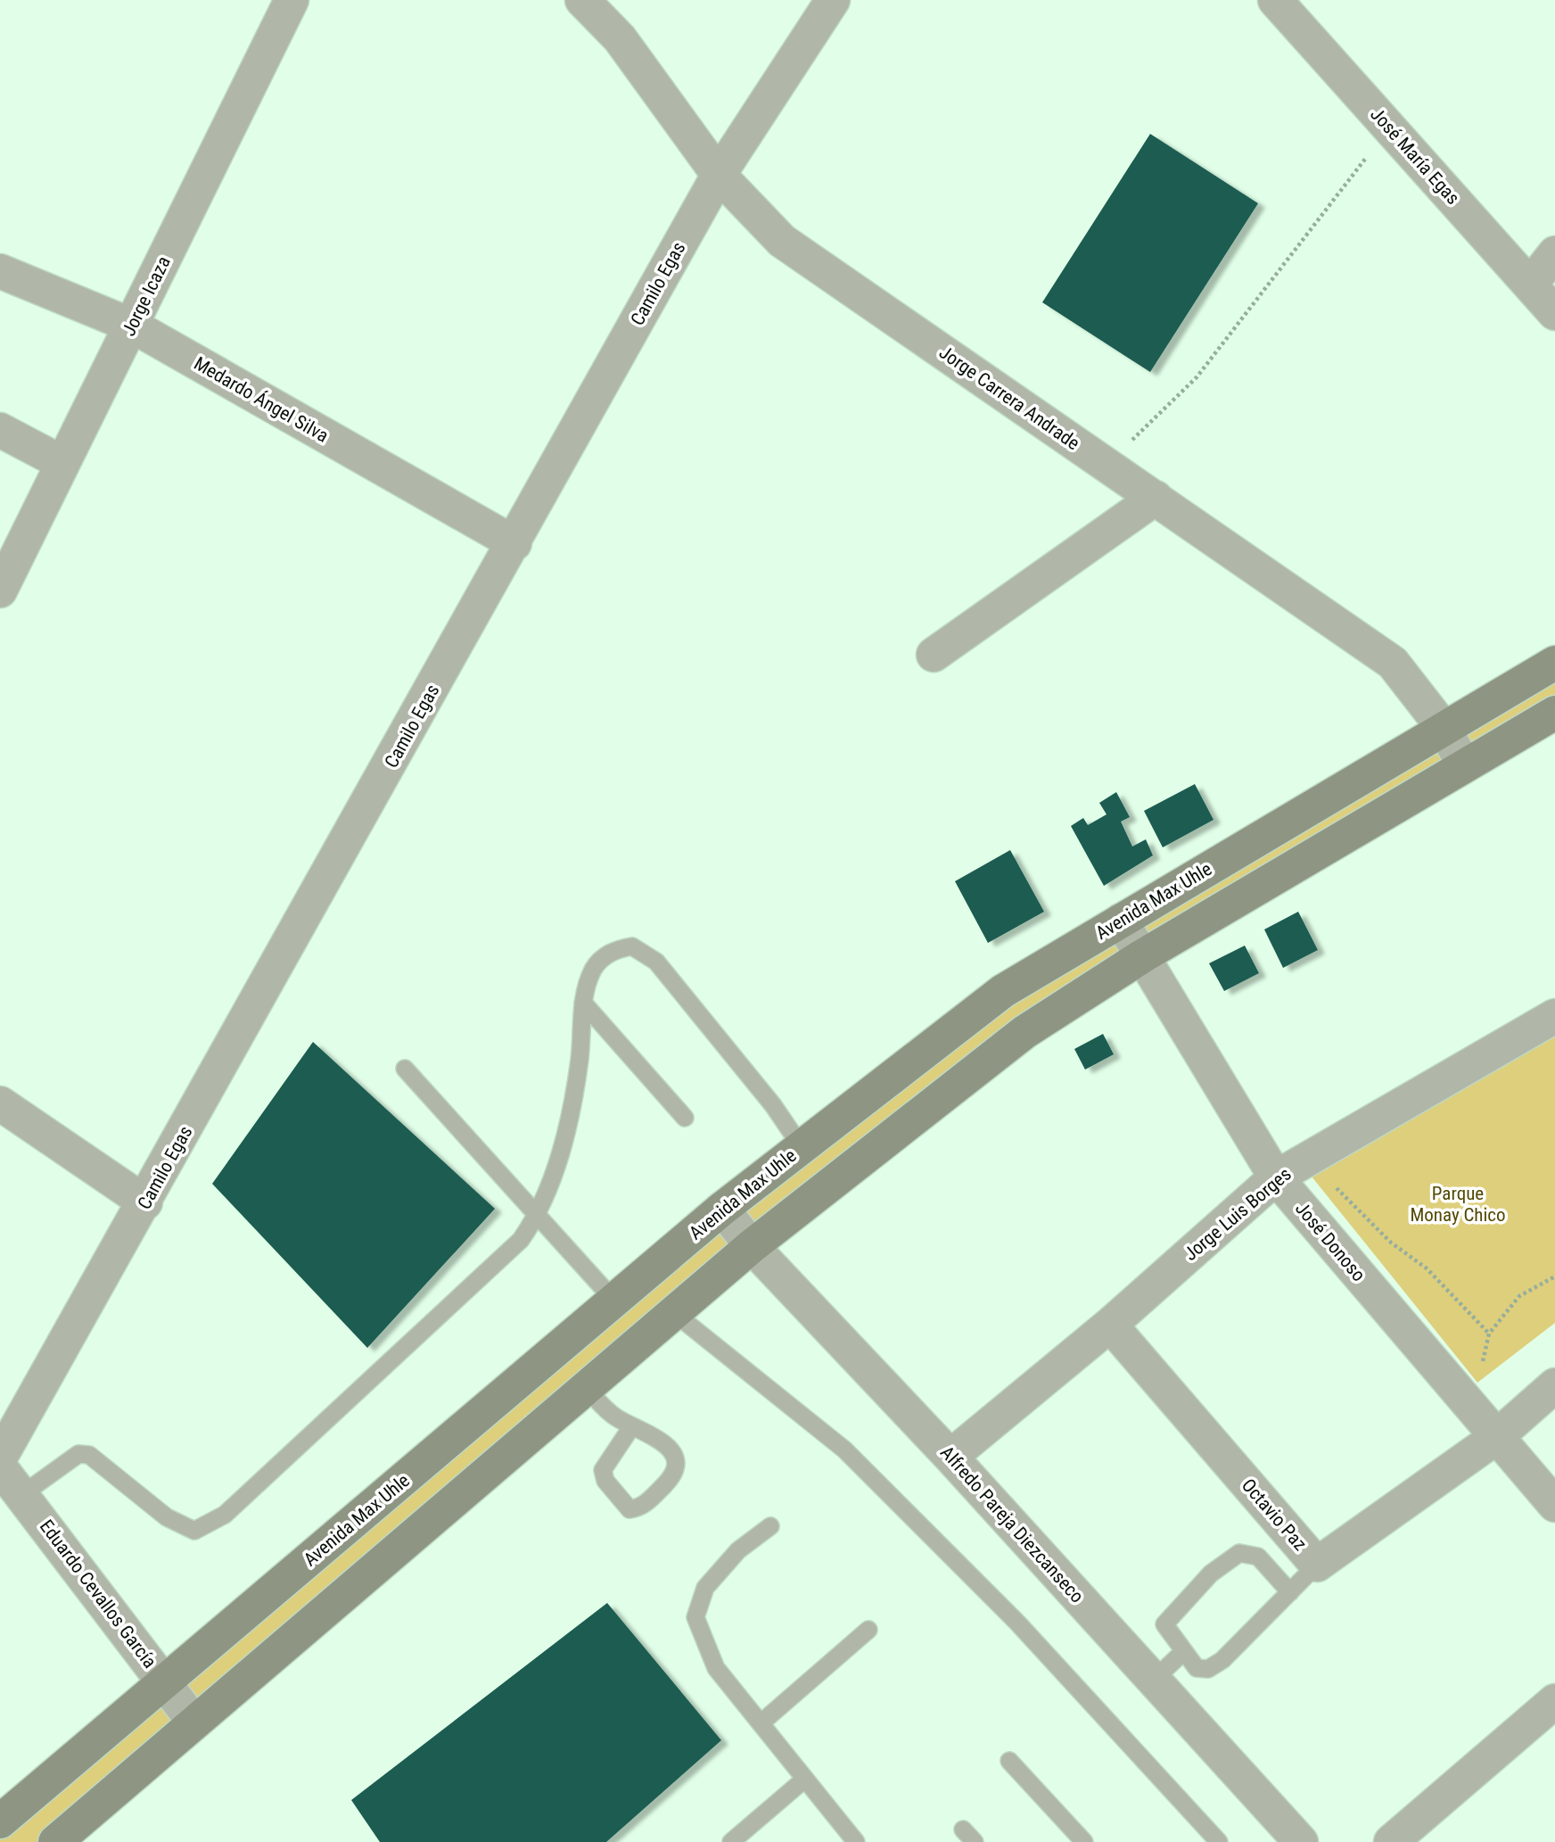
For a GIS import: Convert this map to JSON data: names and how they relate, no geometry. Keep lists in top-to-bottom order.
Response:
{
  "streets": {
    "main road": ["Avenida Max Uhle"],
    "street": [
      "José María Egas",
      "Camilo Egas",
      "Jorge Icaza",
      "Jorge Carrera Andrade",
      "Medardo Ángel Silva",
      "Jorge Luis Borges",
      "José Donoso",
      "Octavio Paz",
      "Alfredo Pareja Diezcanseco",
      "Eduardo Cevallos García"
    ]
  },
  "crossings": [
    ["Camilo Egas", "Jorge Carrera Andrade"],
    ["Camilo Egas", "Medardo Ángel Silva"],
    ["Jorge Icaza", "Medardo Ángel Silva"],
    ["Jorge Carrera Andrade", "Avenida Max Uhle"],
    ["Avenida Max Uhle", "José Donoso"],
    ["Avenida Max Uhle", "Alfredo Pareja Diezcanseco"],
    ["Avenida Max Uhle", "Eduardo Cevallos García"],
    ["Jorge Luis Borges", "José Donoso"],
    ["Jorge Luis Borges", "Octavio Paz"],
    ["Jorge Luis Borges", "Alfredo Pareja Diezcanseco"],
    ["José Donoso", "Octavio Paz"]
  ],
  "parks": ["Parque Monay Chico"]
}
